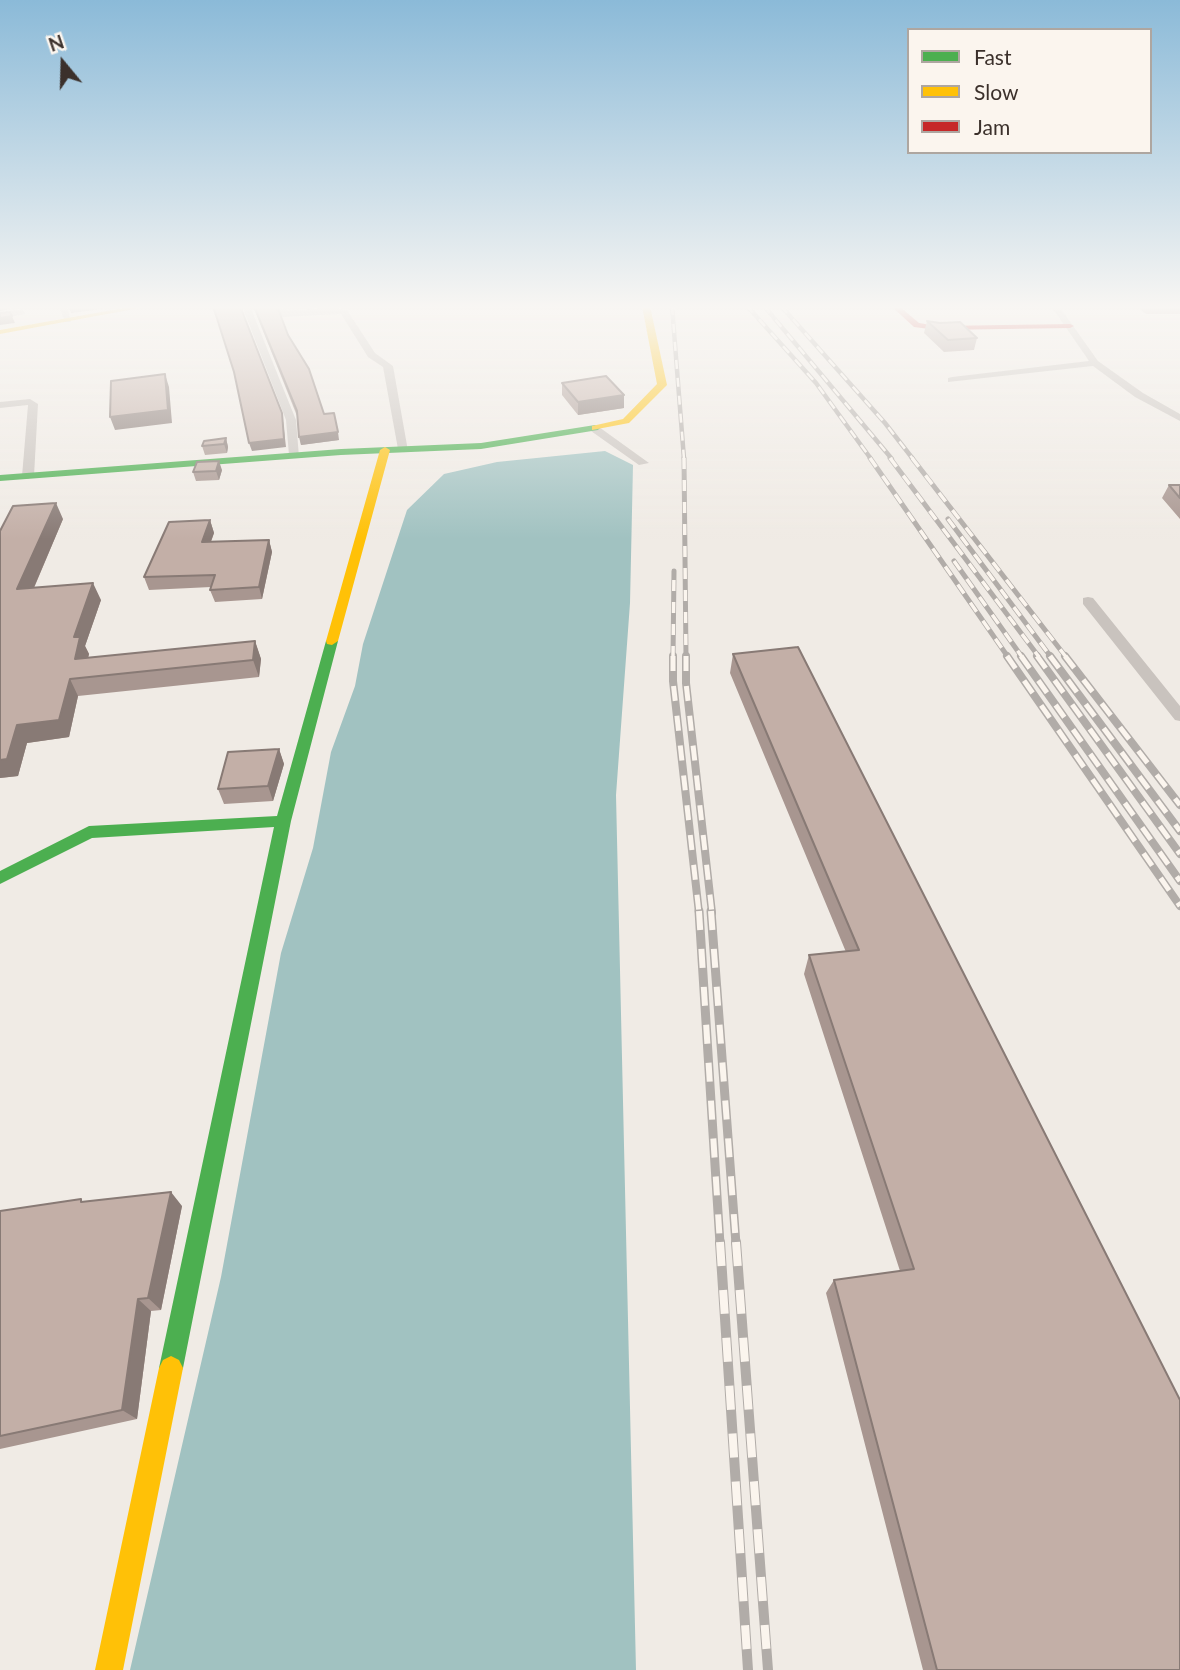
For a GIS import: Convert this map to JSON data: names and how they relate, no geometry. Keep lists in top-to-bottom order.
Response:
{
  "legend": ["Fast", "Slow", "Jam"],
  "north": "top"
}
